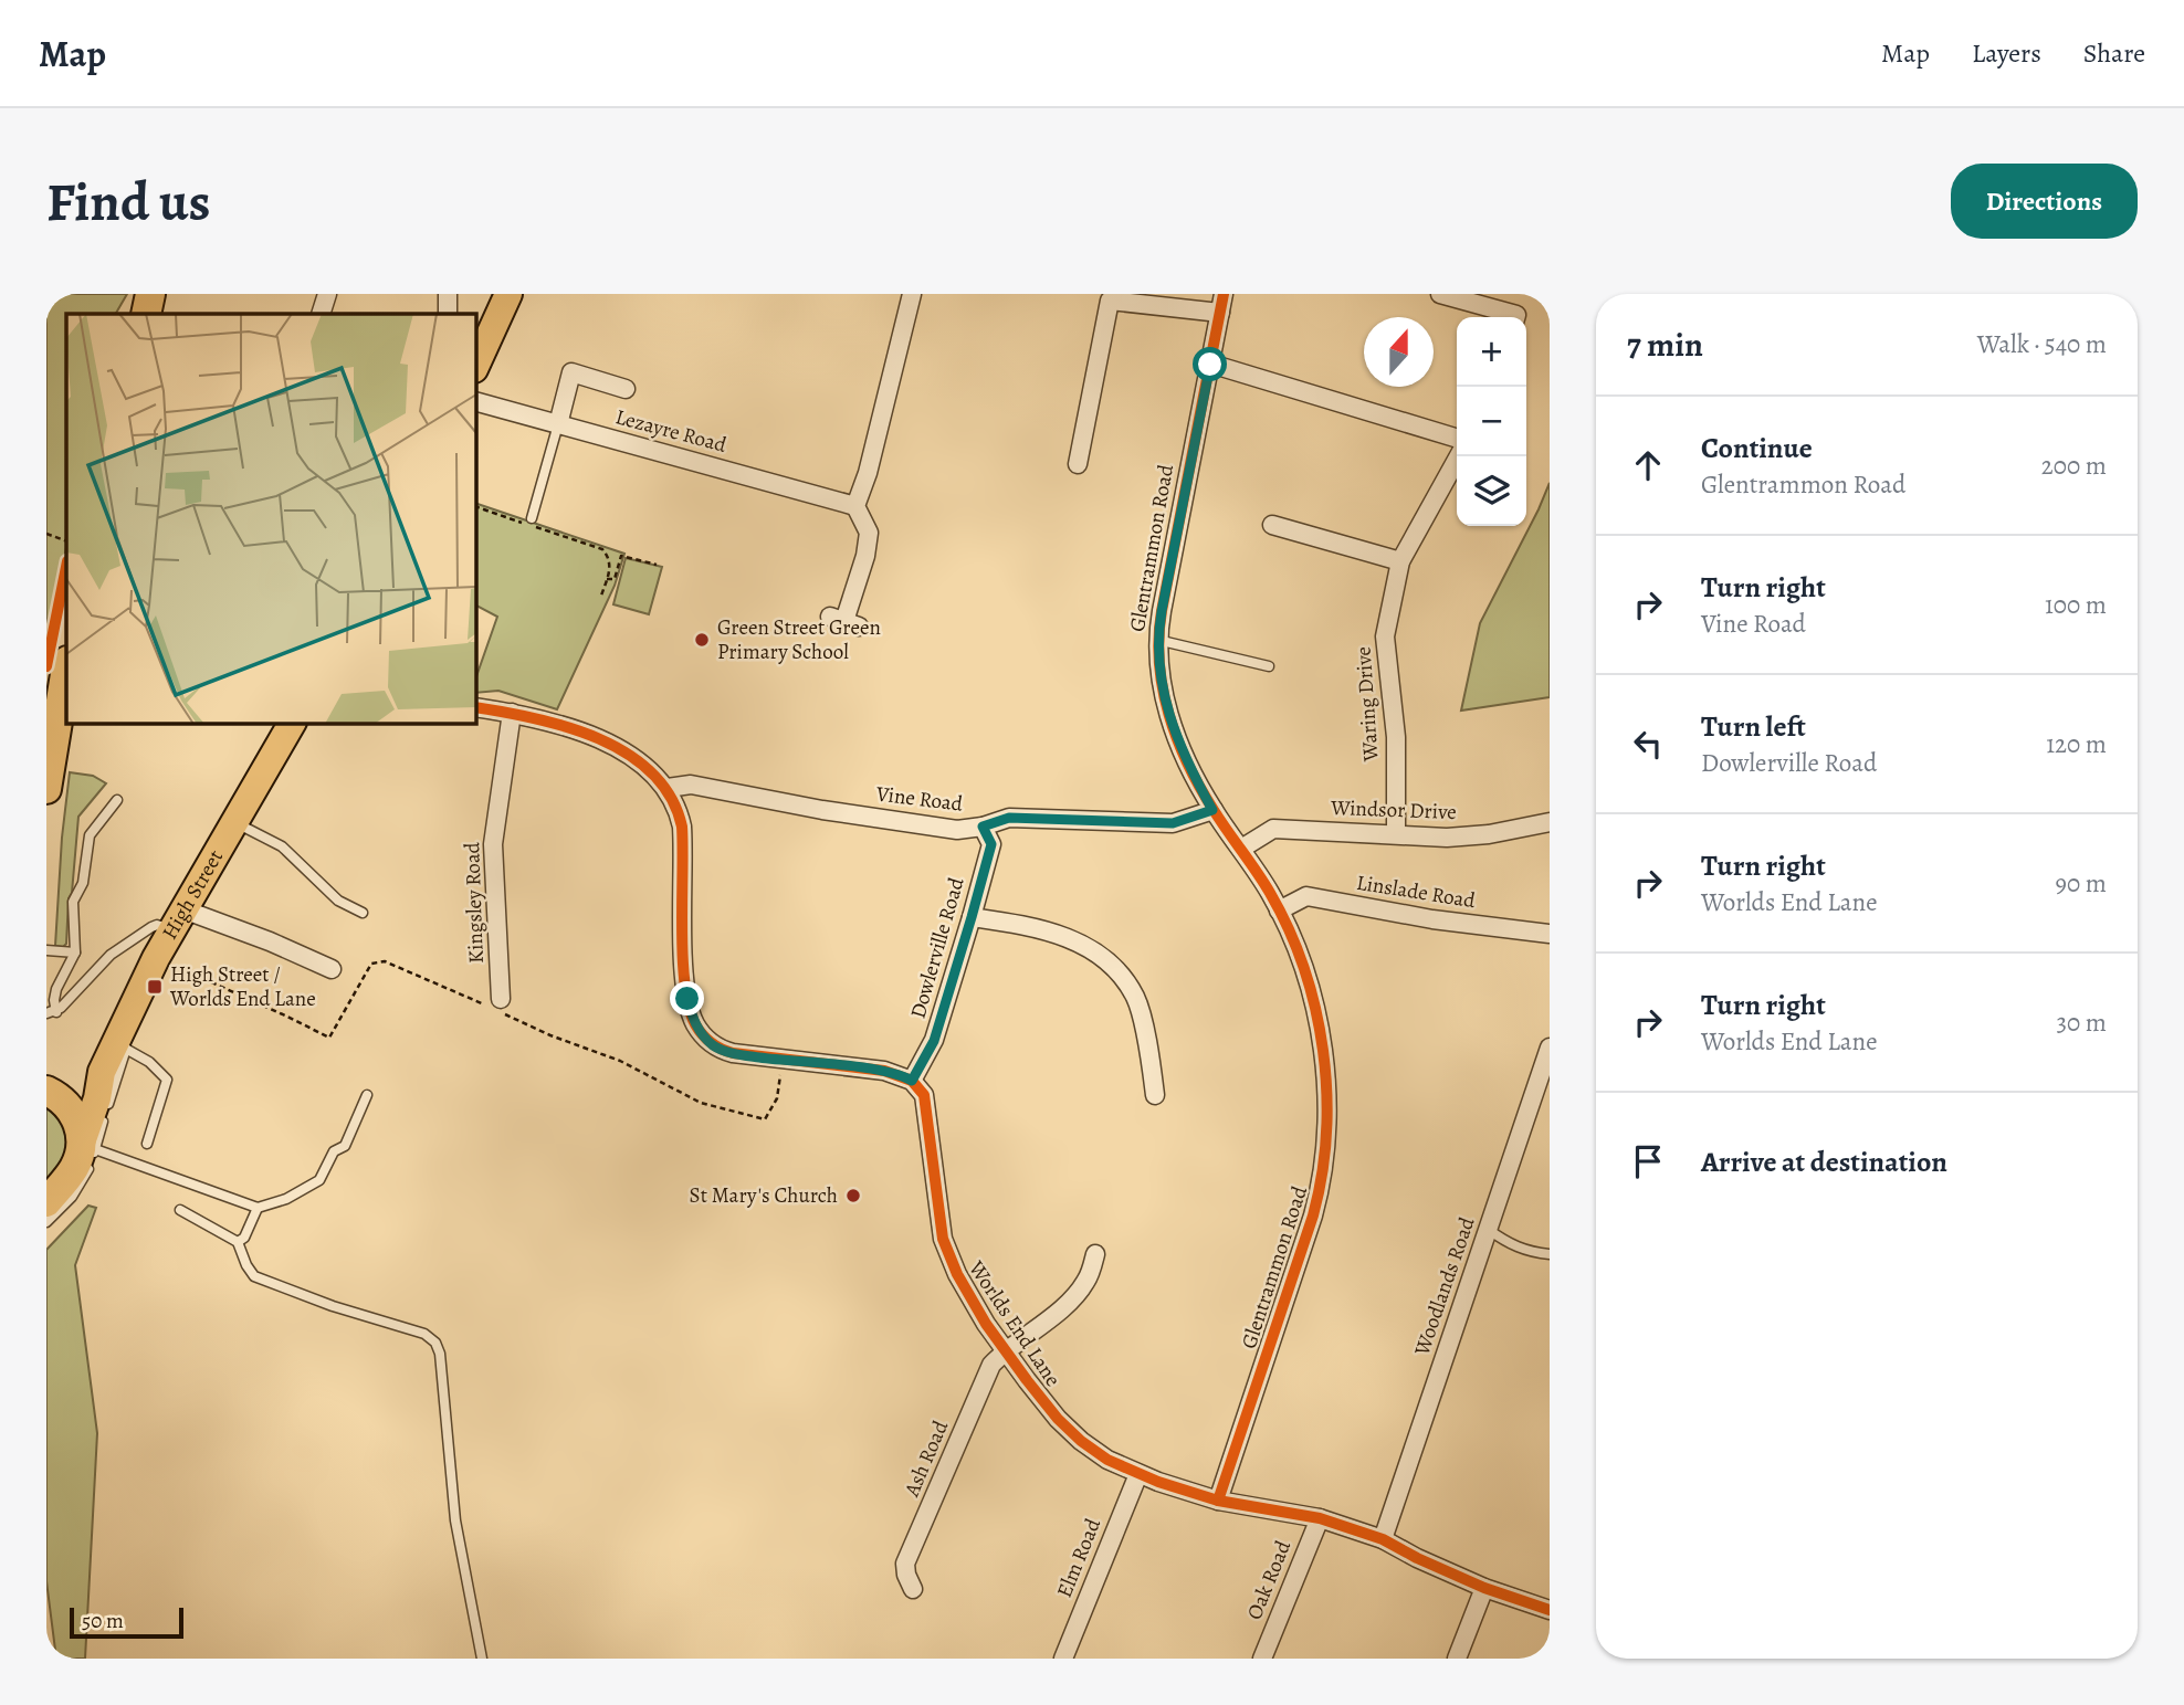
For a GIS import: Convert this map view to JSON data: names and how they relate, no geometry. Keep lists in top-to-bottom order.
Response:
{
  "streets": {
    "main road": ["High Street"],
    "street": [
      "Lezayre Road",
      "Glentrammon Road",
      "Waring Drive",
      "Vine Road",
      "Windsor Drive",
      "Linslade Road",
      "Kingsley Road",
      "Dowlerville Road",
      "Woodlands Road",
      "Worlds End Lane",
      "Ash Road",
      "Elm Road",
      "Oak Road"
    ]
  },
  "crossings": [
    ["Glentrammon Road", "Vine Road"],
    ["Glentrammon Road", "Windsor Drive"],
    ["Glentrammon Road", "Linslade Road"],
    ["Glentrammon Road", "Worlds End Lane"],
    ["Waring Drive", "Windsor Drive"],
    ["Vine Road", "Dowlerville Road"],
    ["Dowlerville Road", "Worlds End Lane"],
    ["Woodlands Road", "Worlds End Lane"],
    ["Worlds End Lane", "Ash Road"],
    ["Worlds End Lane", "Elm Road"],
    ["Worlds End Lane", "Oak Road"]
  ],
  "places": {
    "other": ["Green Street Green Primary School", "St Mary's Church"],
    "transit": ["High Street / Worlds End Lane"]
  },
  "scale_bar": "50 m",
  "north": "top",
  "page": {
    "header": "Map",
    "nav": ["Map", "Layers", "Share"],
    "buttons": "Directions",
    "title": "Find us",
    "heading": ["7 min", "Walk · 540 m"],
    "map_buttons": ["+", "−"],
    "list": [
      ["Continue", "Glentrammon Road", "200 m"],
      ["Turn right", "Vine Road", "100 m"],
      ["Turn left", "Dowlerville Road", "120 m"],
      ["Turn right", "Worlds End Lane", "90 m"],
      ["Turn right", "Worlds End Lane", "30 m"],
      "Arrive at destination"
    ],
    "scale": "50 m"
  }
}
